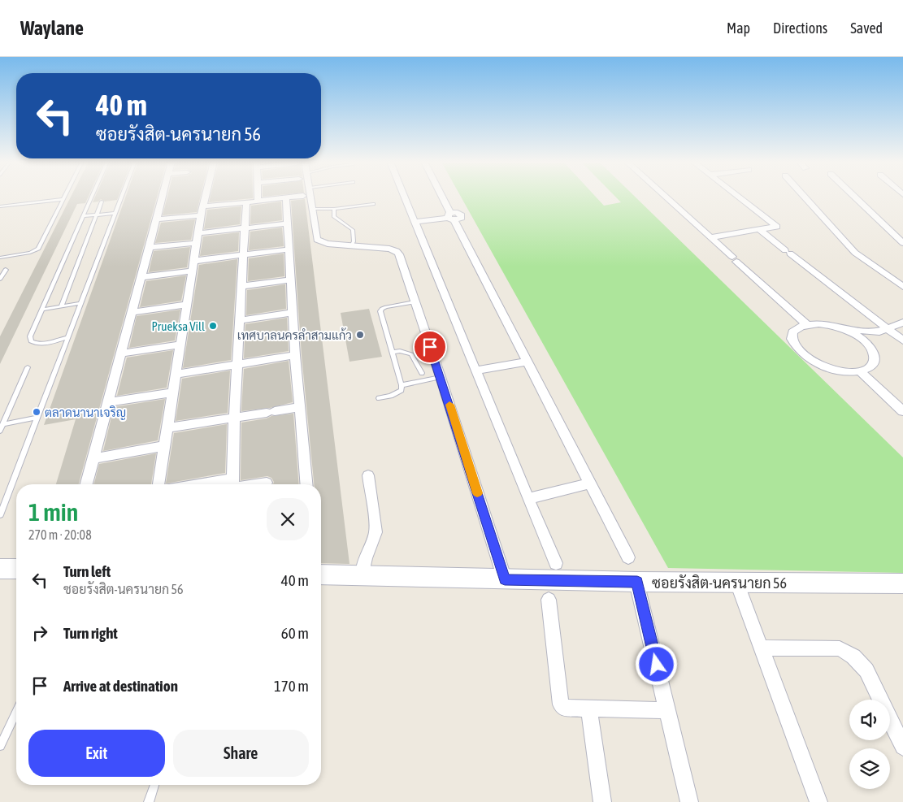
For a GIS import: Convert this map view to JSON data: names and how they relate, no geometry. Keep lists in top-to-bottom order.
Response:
{
  "streets": {
    "street": ["ซอยรังสิต-นครนายก 56"]
  },
  "places": ["Prueksa Vill", "เทศบาลนครลำสามแก้ว", "ตลาดนานาเจริญ"],
  "page": {
    "header": "Waylane",
    "nav": ["Map", "Directions", "Saved"],
    "turn": ["40 m", "ซอยรังสิต-นครนายก 56"],
    "heading": ["1 min", "270 m · 20:08"],
    "list": [
      {
        "name": "Turn left",
        "note": "ซอยรังสิต-นครนายก 56",
        "value": "40 m"
      },
      {
        "name": "Turn right",
        "value": "60 m"
      },
      {
        "name": "Arrive at destination",
        "value": "170 m"
      }
    ],
    "buttons": ["Exit", "Share"]
  }
}
